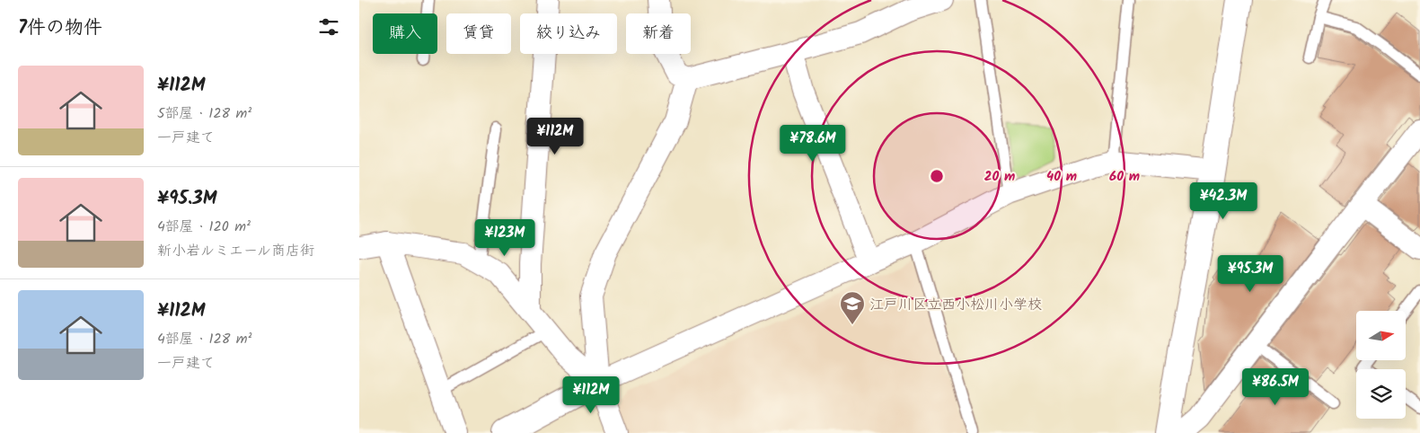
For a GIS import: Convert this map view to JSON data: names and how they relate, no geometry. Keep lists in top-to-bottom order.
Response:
{
  "places": {
    "school or university": ["江戸川区立西小松川小学校"]
  },
  "north": "right",
  "page": {
    "heading": "7件の物件",
    "chip": [
      "購入",
      "賃貸",
      "絞り込み",
      "新着"
    ],
    "list": [
      {
        "name": "¥112M",
        "note": "5部屋 · 128 m² · 一戸建て"
      },
      {
        "name": "¥95.3M",
        "note": "4部屋 · 120 m² · 新小岩ルミエール商店街"
      },
      {
        "name": "¥112M",
        "note": "4部屋 · 128 m² · 一戸建て"
      }
    ],
    "price": [
      "¥112M",
      "¥78.6M",
      "¥42.3M",
      "¥123M",
      "¥95.3M",
      "¥86.5M",
      "¥112M"
    ]
  },
  "rings": ["20 m", "40 m", "60 m"]
}
